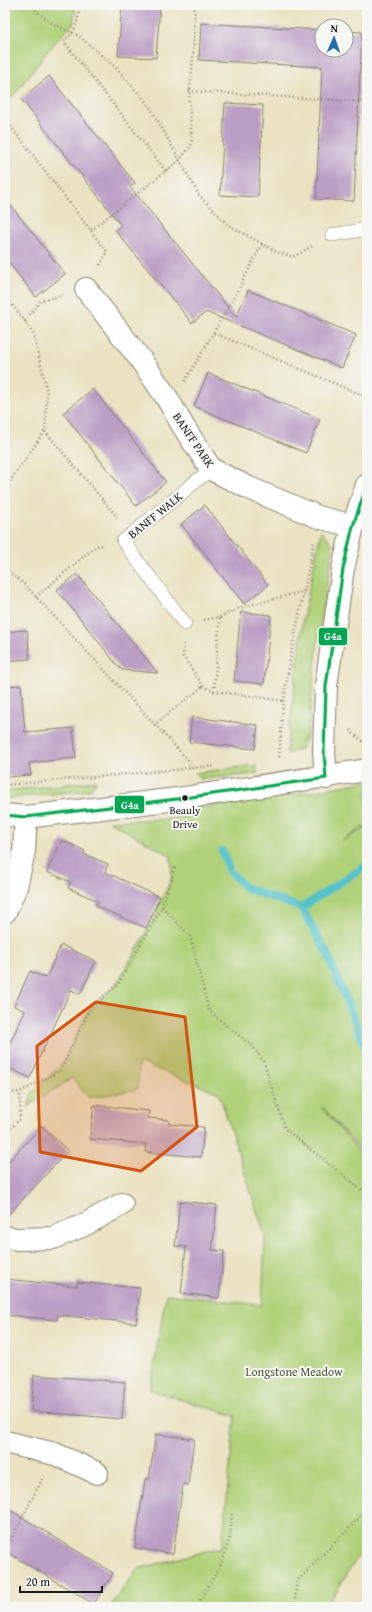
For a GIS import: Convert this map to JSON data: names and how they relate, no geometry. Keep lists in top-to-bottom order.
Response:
{
  "streets": {
    "street": ["BANFF PARK"],
    "lane": ["BANFF WALK"]
  },
  "crossings": [
    ["BANFF PARK", "BANFF WALK"]
  ],
  "parks": ["Longstone Meadow"],
  "places": ["Beauly Drive"],
  "lines": ["transit line G4a"],
  "scale_bar": "20 m",
  "north": "top"
}
